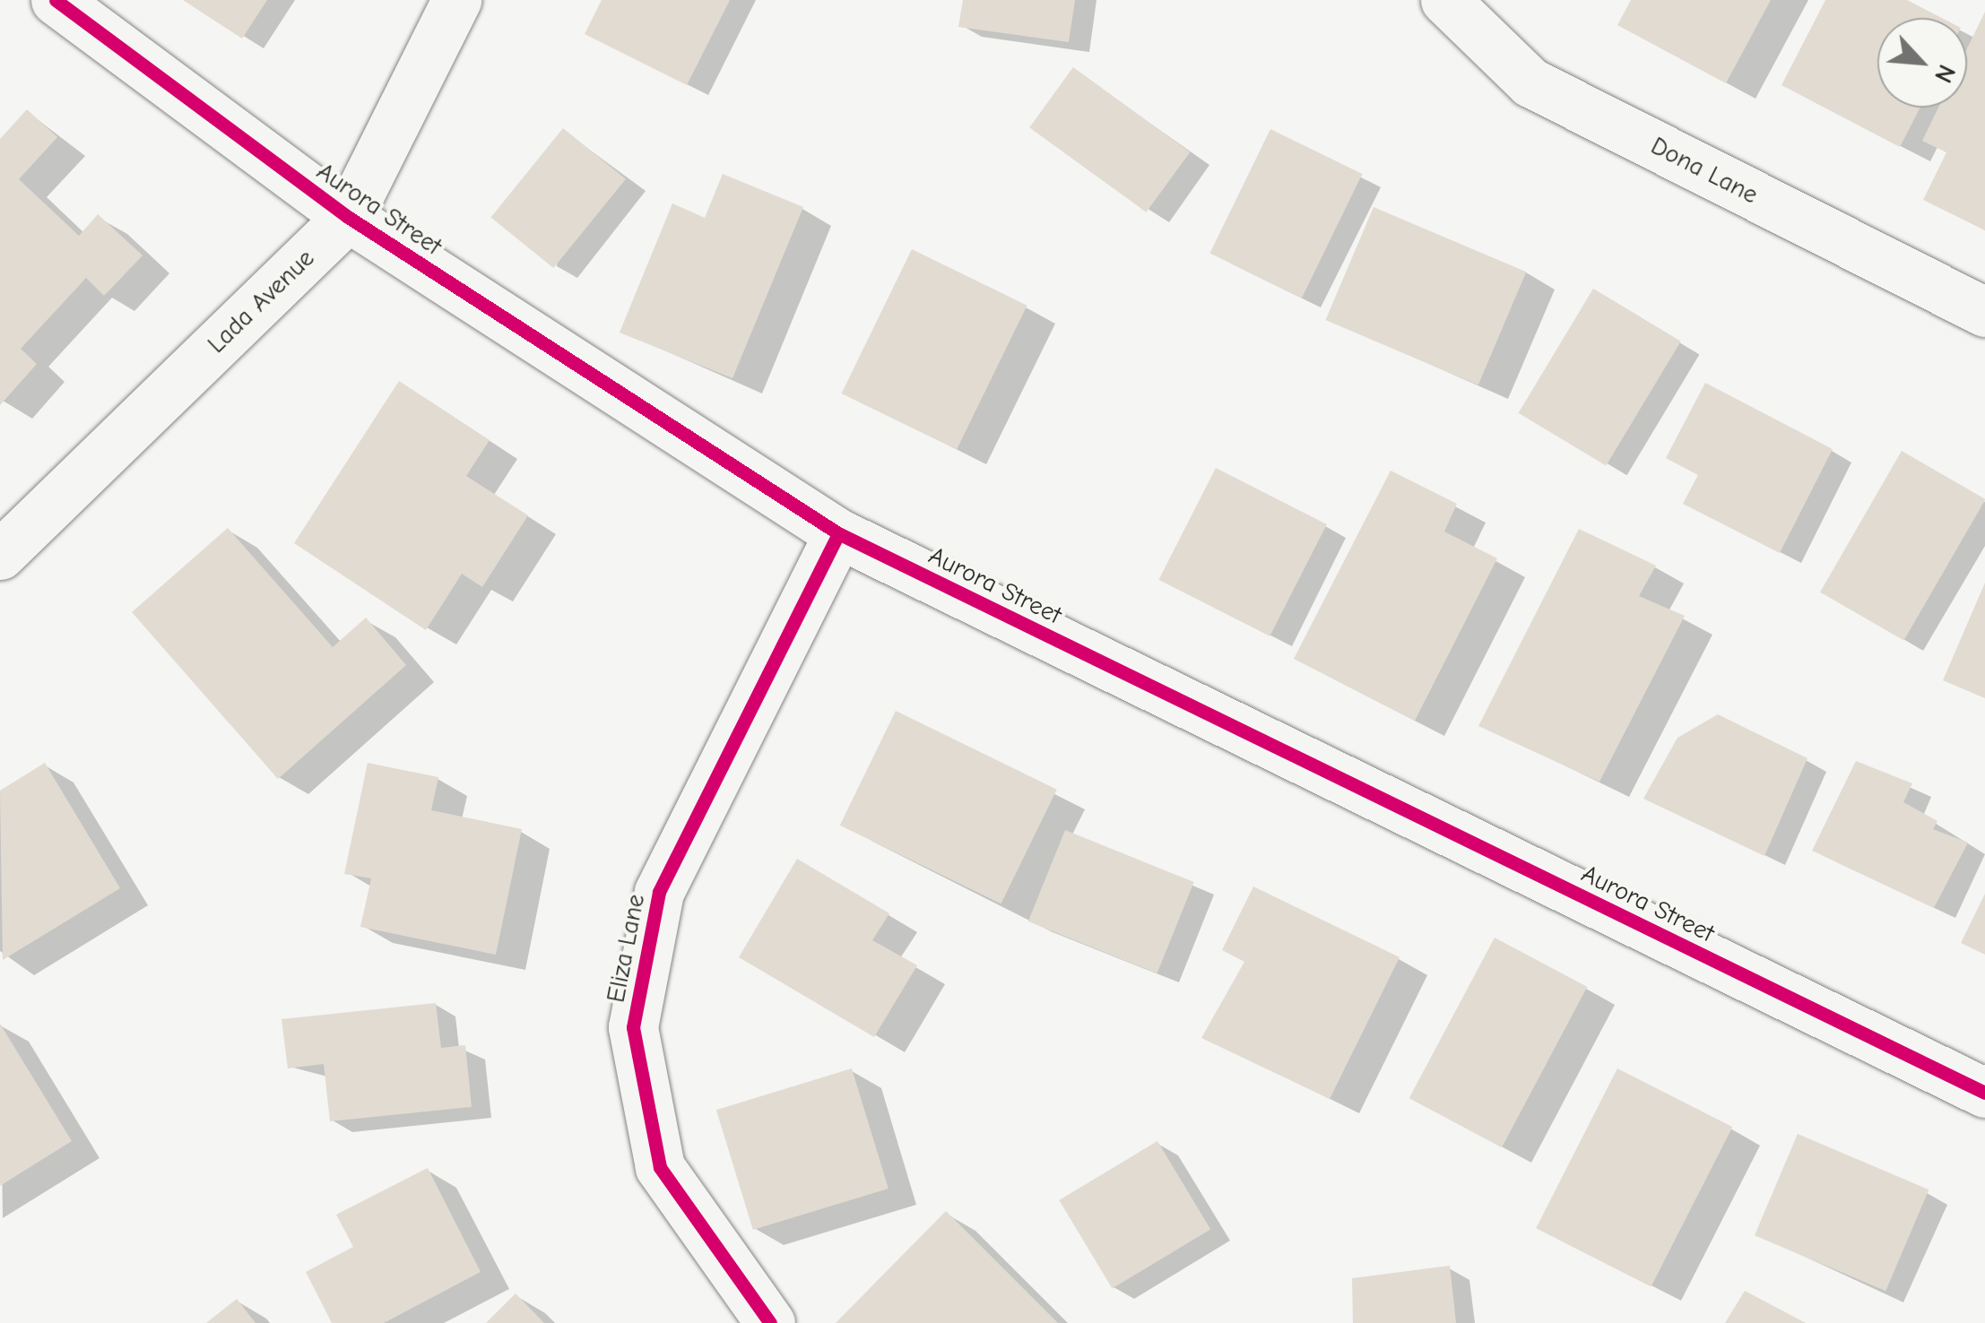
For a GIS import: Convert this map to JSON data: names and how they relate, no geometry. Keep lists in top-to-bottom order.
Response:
{
  "streets": {
    "street": [
      "Dona Lane",
      "Aurora Street",
      "Lada Avenue",
      "Eliza Lane"
    ]
  },
  "crossings": [
    ["Aurora Street", "Lada Avenue"],
    ["Aurora Street", "Eliza Lane"]
  ],
  "north": "bottom right"
}
